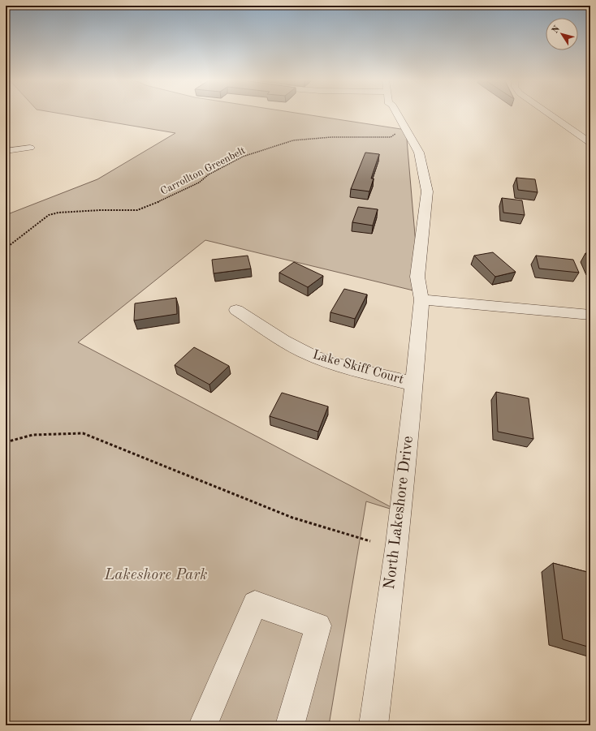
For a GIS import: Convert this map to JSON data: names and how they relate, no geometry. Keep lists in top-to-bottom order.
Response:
{
  "streets": {
    "street": ["Lake Skiff Court", "North Lakeshore Drive"],
    "path": ["Carrollton Greenbelt"]
  },
  "crossings": [
    ["Lake Skiff Court", "North Lakeshore Drive"]
  ],
  "parks": ["Lakeshore Park"],
  "north": "top left"
}
